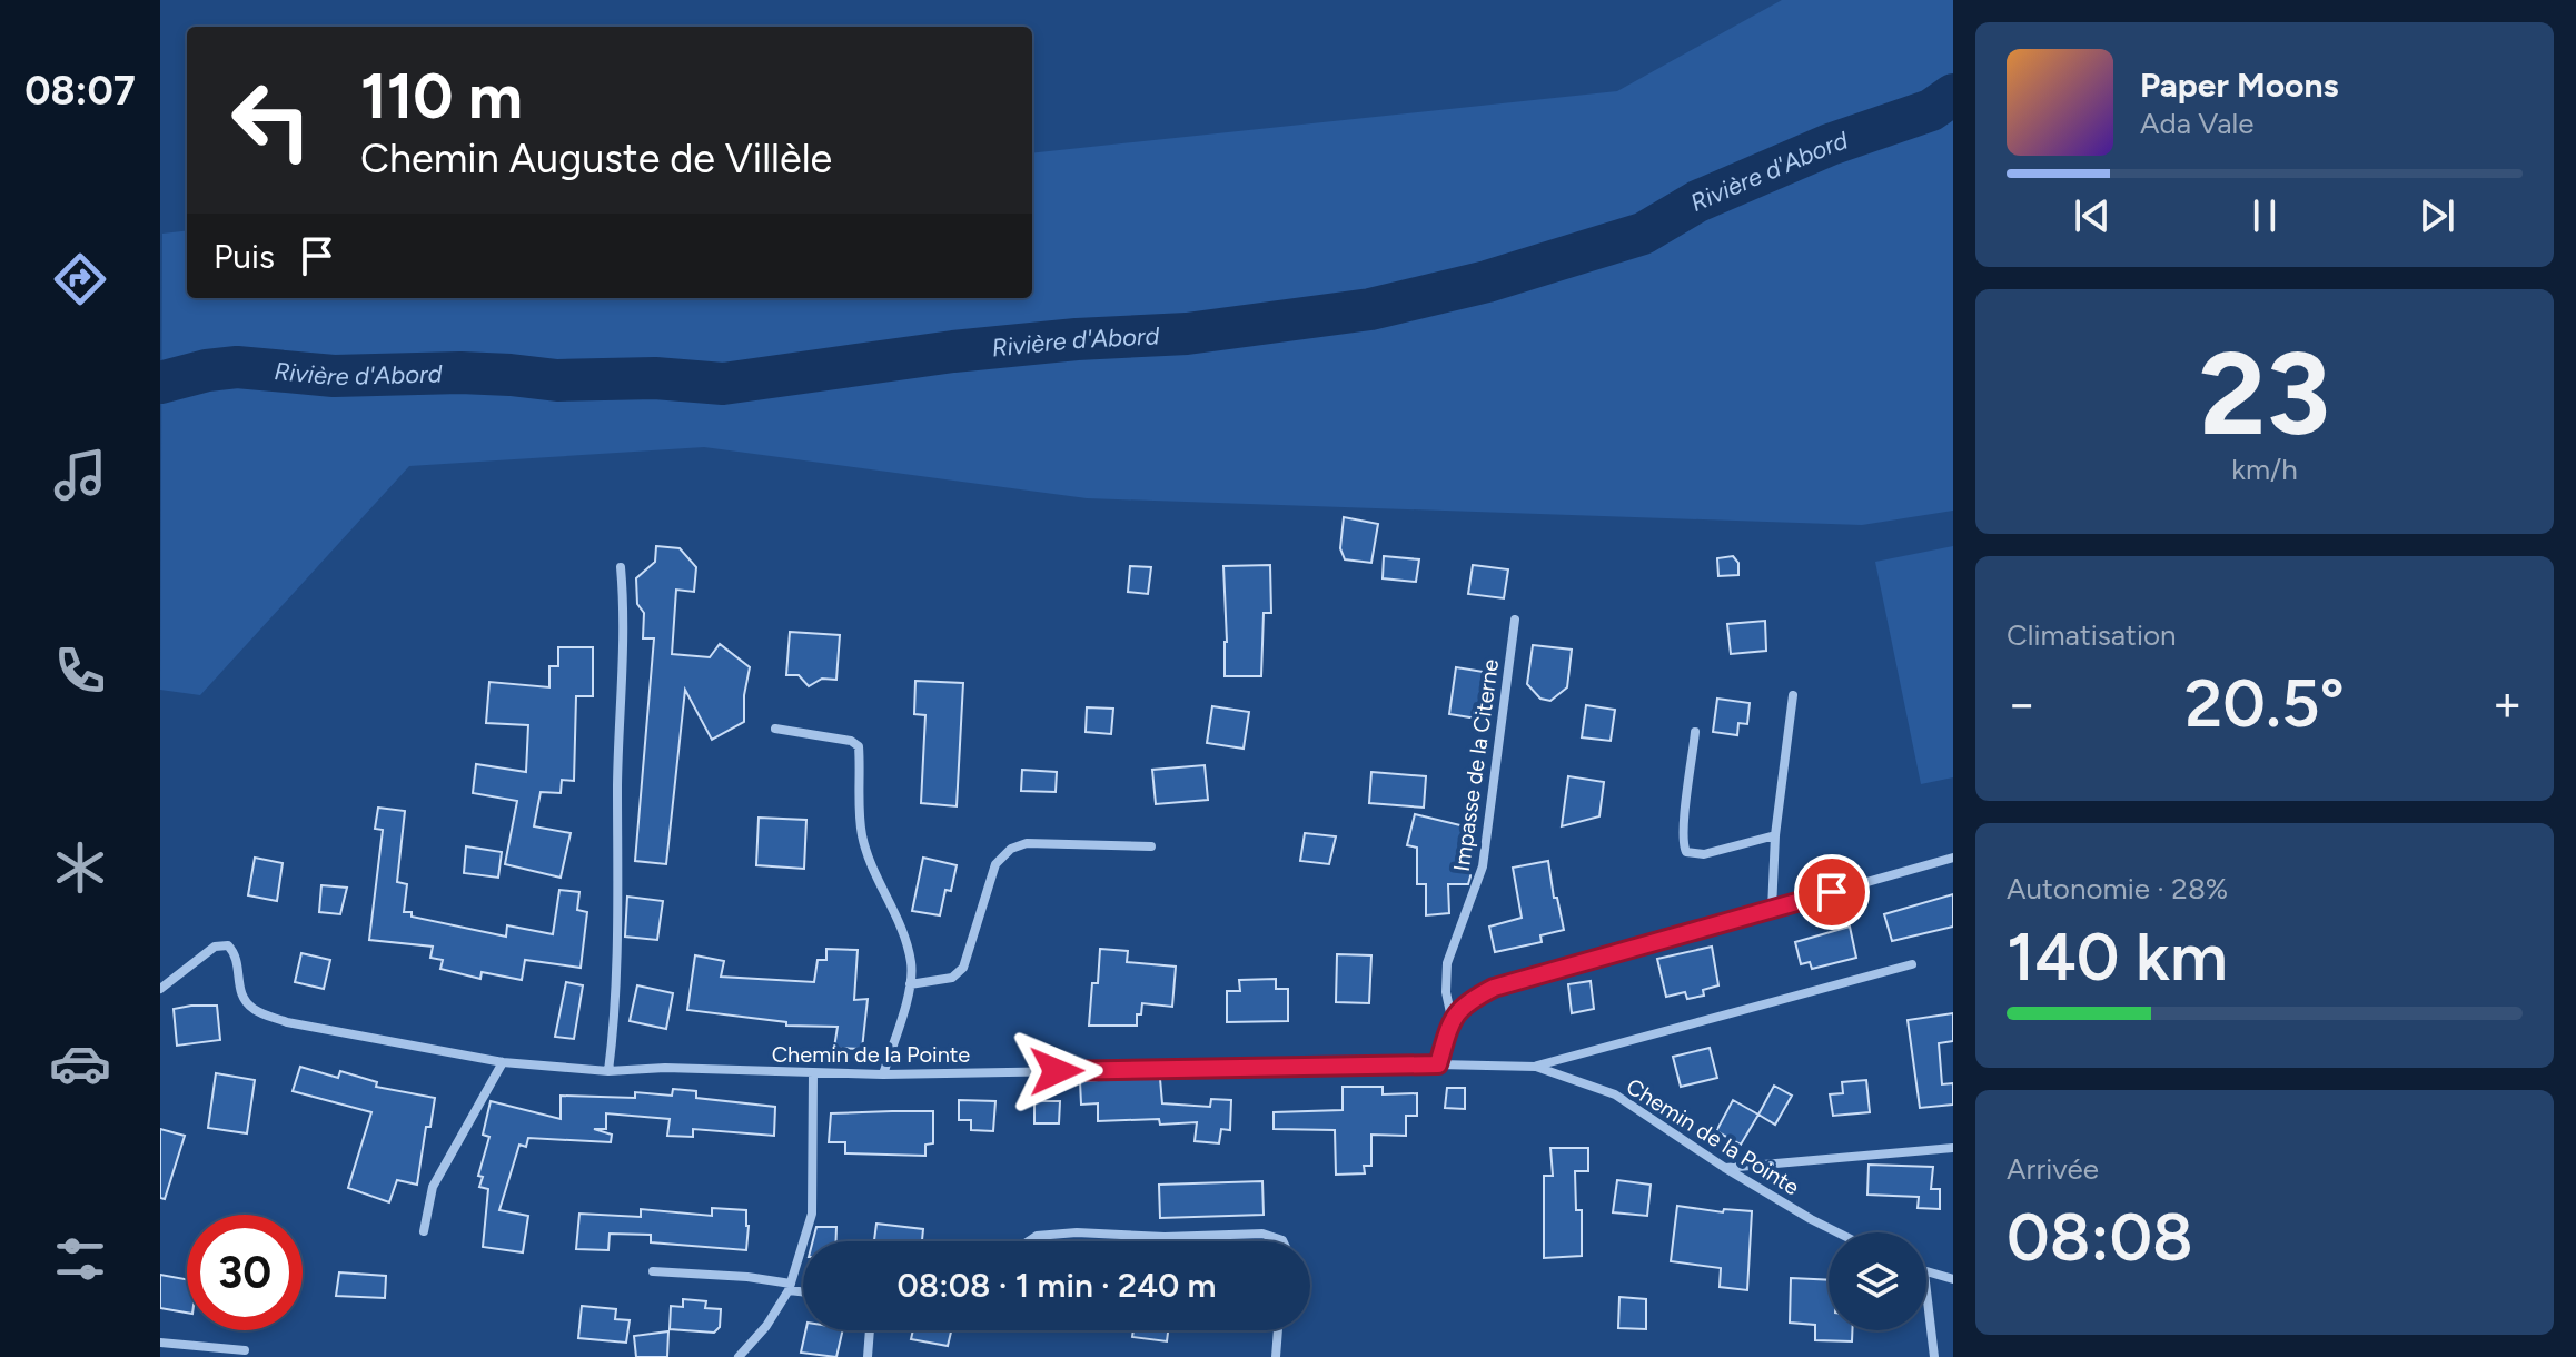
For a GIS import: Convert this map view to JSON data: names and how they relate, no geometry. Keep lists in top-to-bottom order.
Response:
{
  "streets": {
    "street": ["Impasse de la Citerne", "Chemin de la Pointe"]
  },
  "water": ["Rivière d'Abord"],
  "page": {
    "tabs": "08:07",
    "turn": ["110 m", "Chemin Auguste de Villèle"],
    "song": ["Paper Moons", "Ada Vale"],
    "then": "Puis",
    "tile": [
      ["23", "km/h"],
      "Climatisation",
      ["Autonomie · 28%", "140 km"],
      ["Arrivée", "08:08"]
    ],
    "heat": ["−", "20.5°", "+"],
    "limit": "30",
    "trip": "08:08 · 1 min · 240 m"
  }
}
